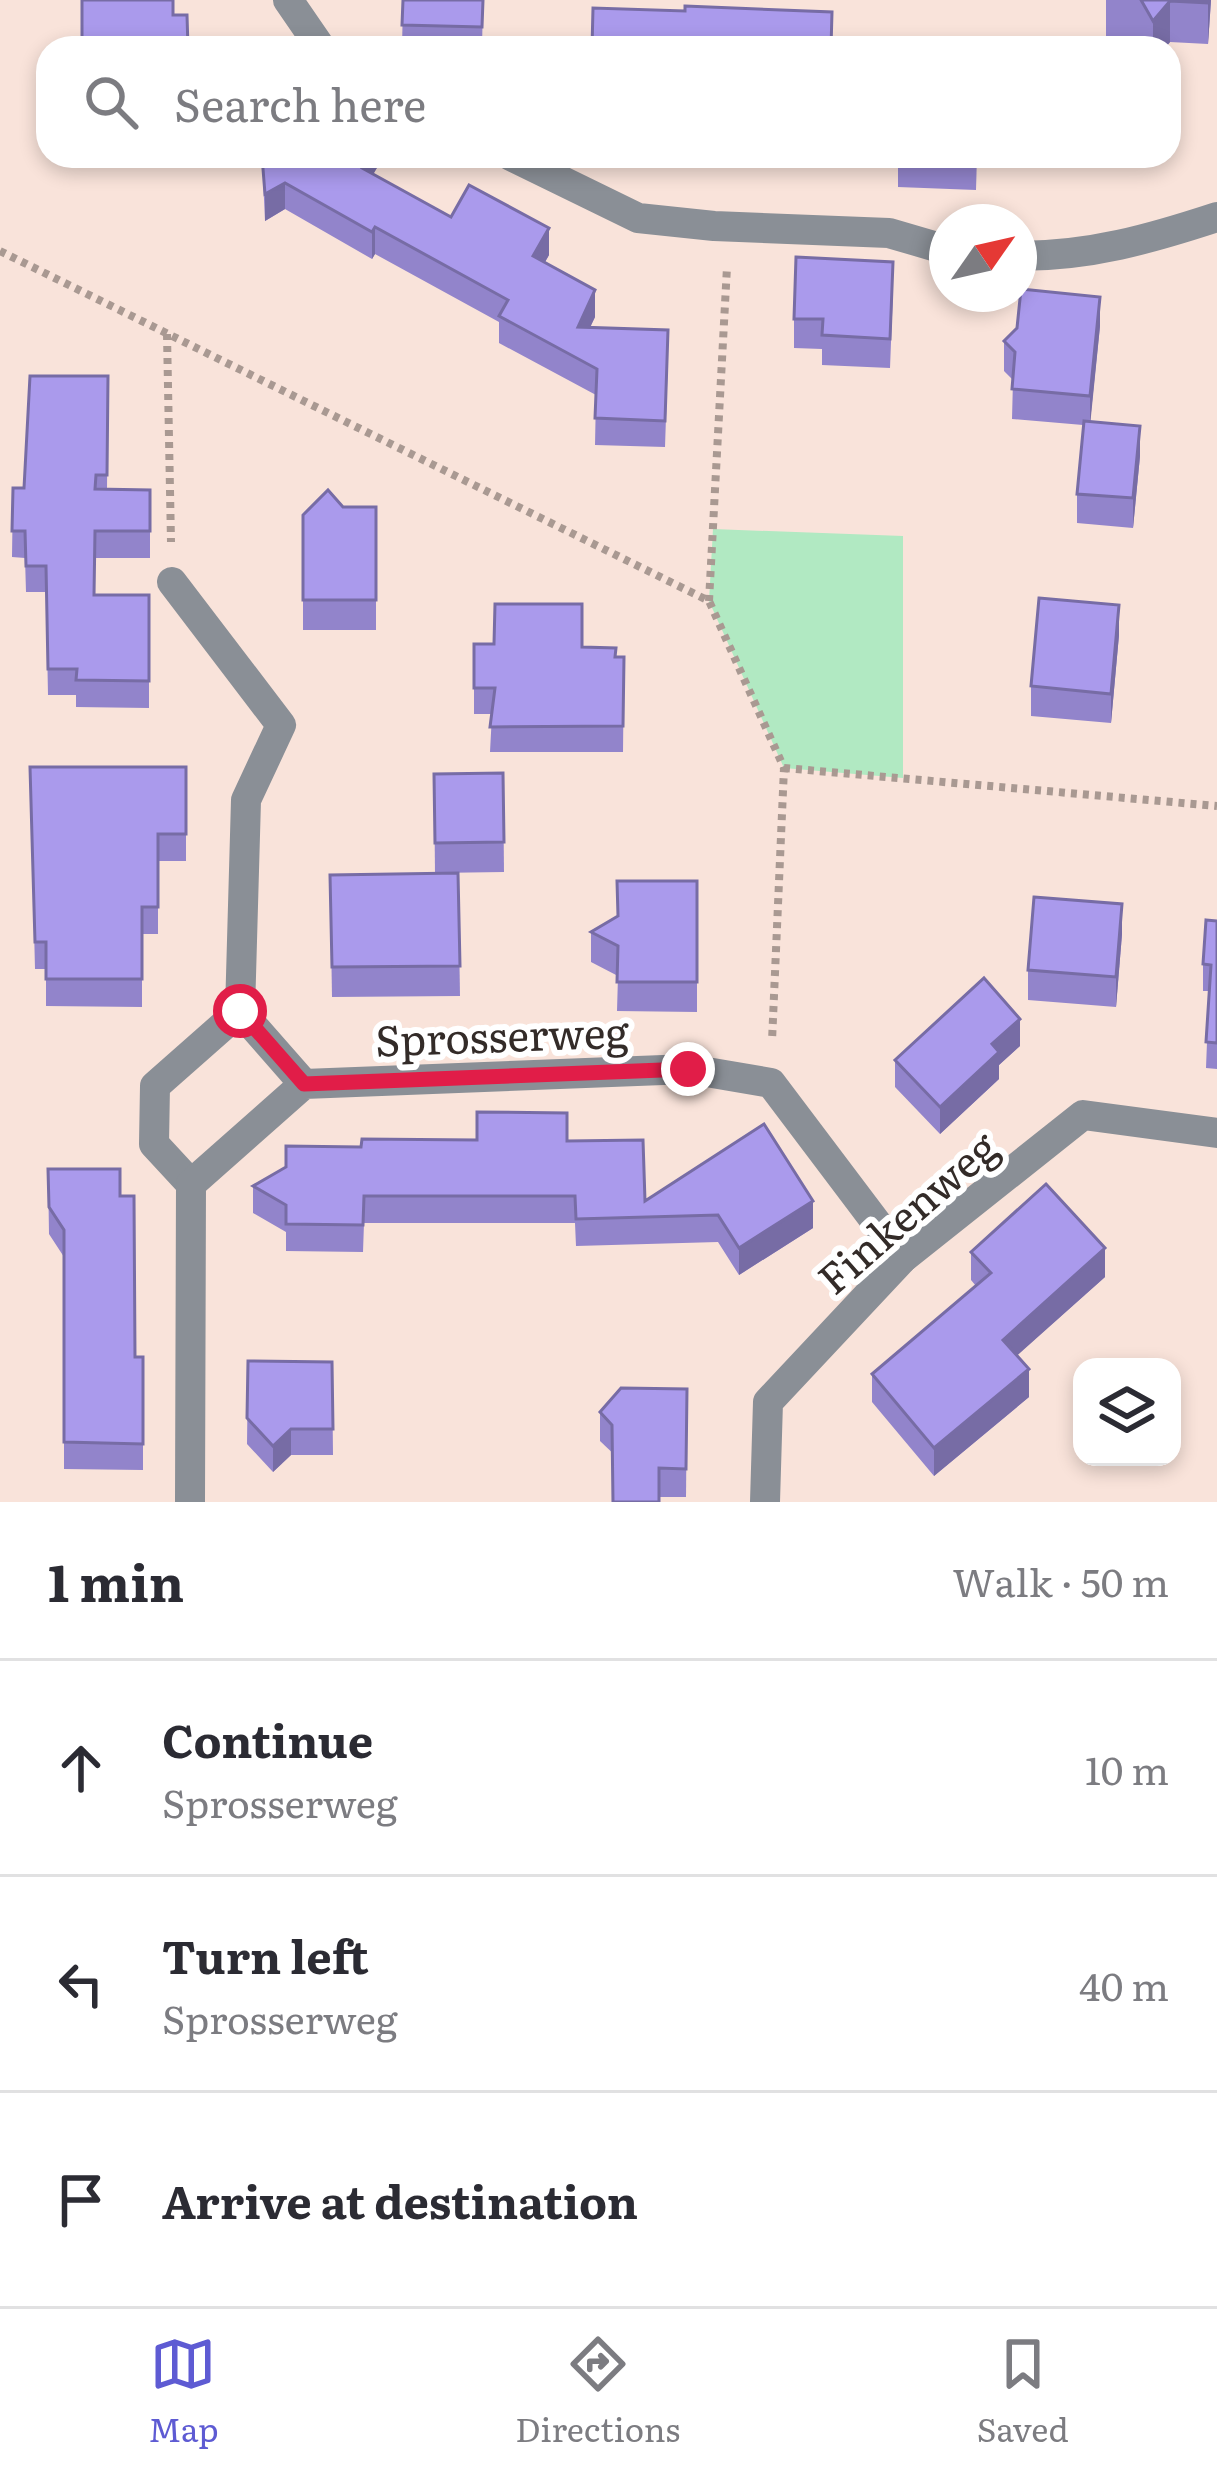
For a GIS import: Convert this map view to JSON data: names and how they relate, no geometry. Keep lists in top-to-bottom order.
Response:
{
  "streets": {
    "street": ["Sprosserweg", "Finkenweg"]
  },
  "north": "top right",
  "page": {
    "search": "Search here",
    "heading": ["1 min", "Walk · 50 m"],
    "list": [
      ["Continue", "Sprosserweg", "10 m"],
      ["Turn left", "Sprosserweg", "40 m"],
      "Arrive at destination"
    ],
    "nav": ["Map", "Directions", "Saved"]
  }
}
